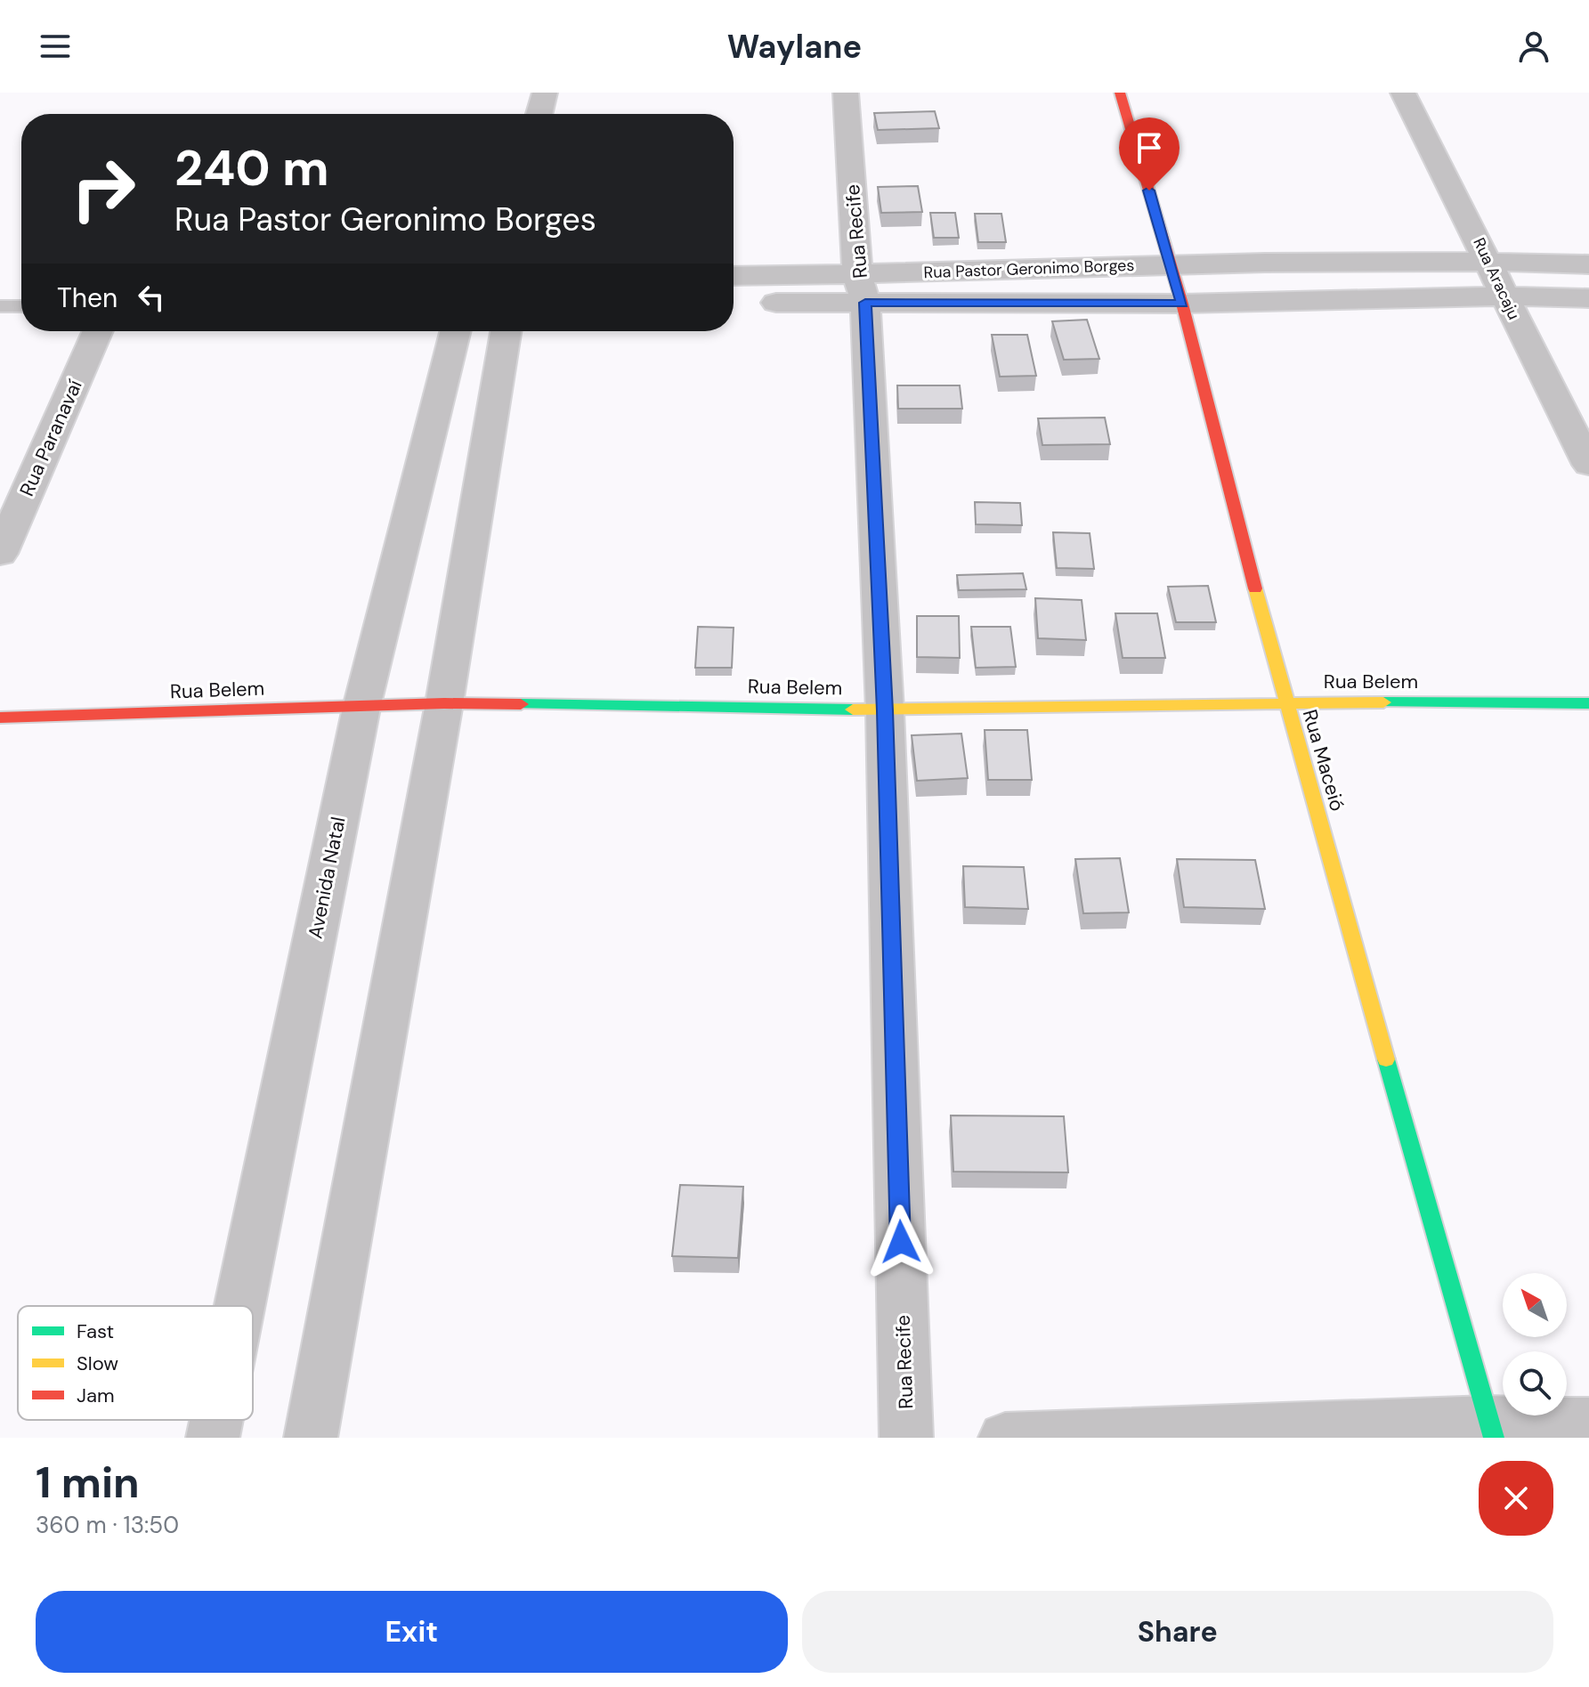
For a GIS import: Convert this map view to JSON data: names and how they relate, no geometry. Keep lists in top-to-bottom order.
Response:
{
  "streets": {
    "street": [
      "Rua Recife",
      "Rua Pastor Geronimo Borges",
      "Rua Aracaju",
      "Rua Paranavaí",
      "Rua Belem",
      "Rua Maceió",
      "Avenida Natal"
    ]
  },
  "crossings": [
    ["Rua Recife", "Rua Pastor Geronimo Borges"],
    ["Rua Recife", "Rua Belem"],
    ["Rua Pastor Geronimo Borges", "Rua Aracaju"],
    ["Rua Pastor Geronimo Borges", "Rua Maceió"],
    ["Rua Belem", "Rua Maceió"],
    ["Rua Belem", "Avenida Natal"]
  ],
  "legend": ["Fast", "Slow", "Jam"],
  "north": "top left",
  "page": {
    "header": "Waylane",
    "turn": ["240 m", "Rua Pastor Geronimo Borges"],
    "then": "Then",
    "heading": ["1 min", "360 m · 13:50"],
    "buttons": ["Exit", "Share"]
  }
}
